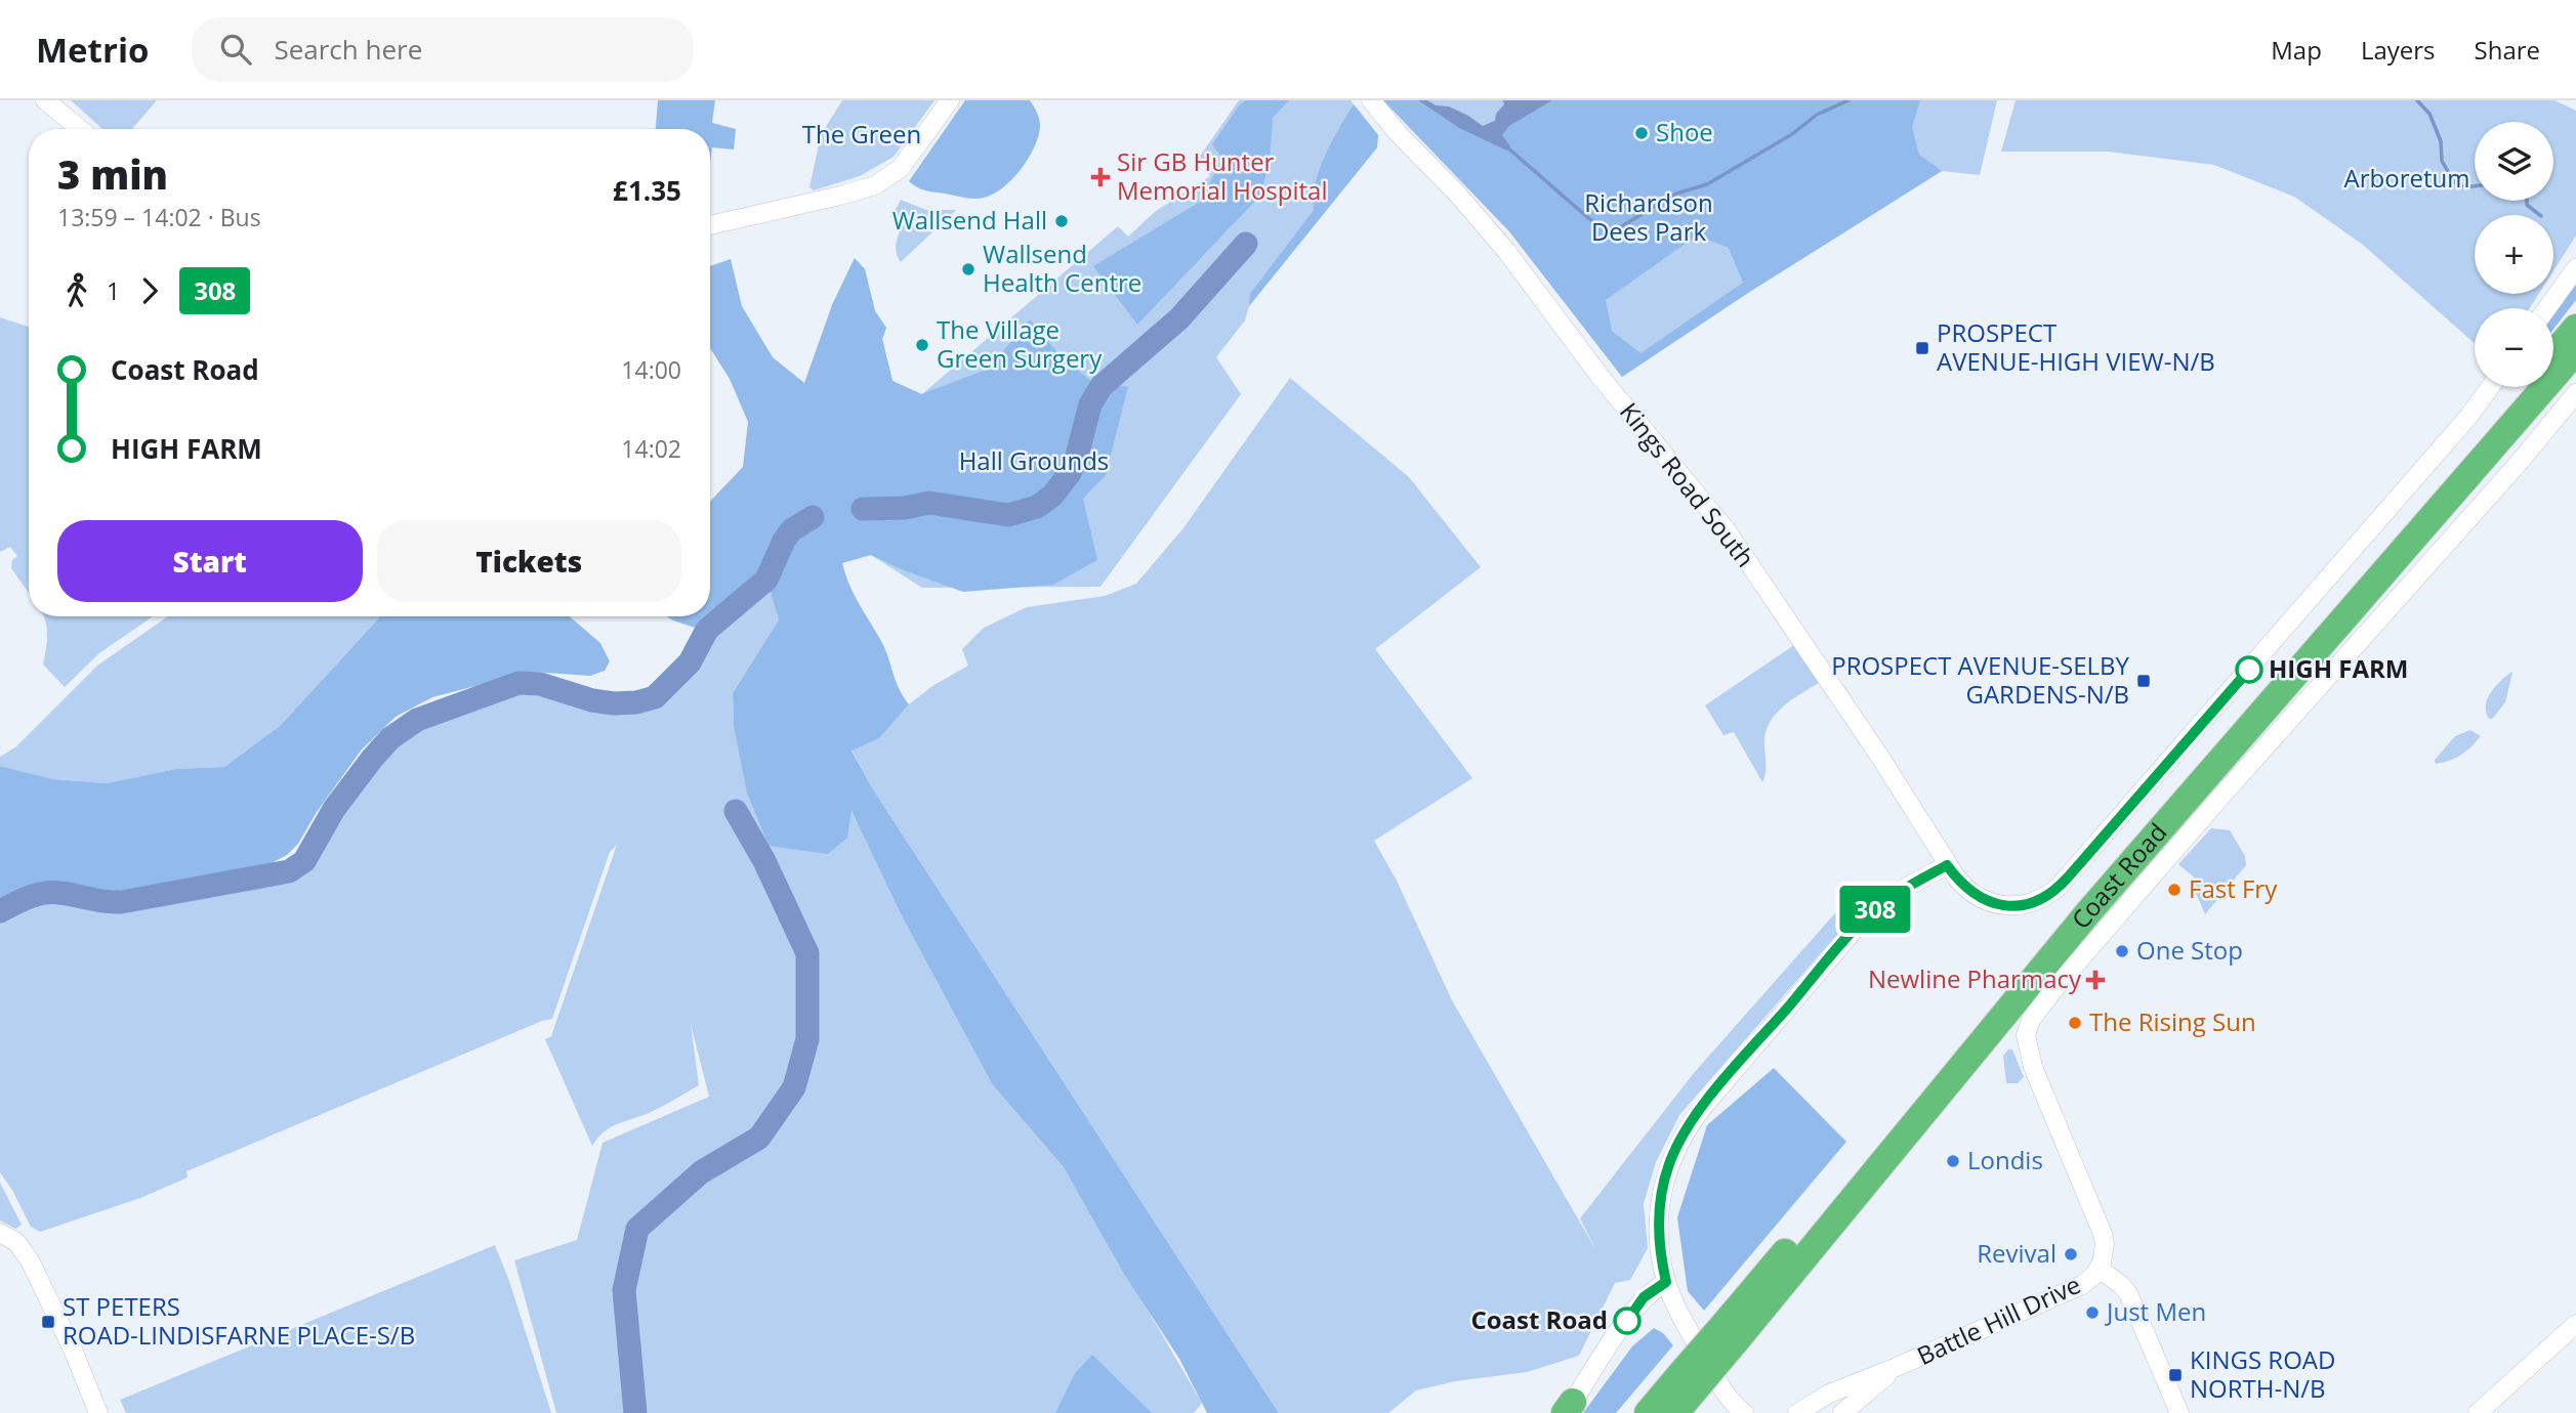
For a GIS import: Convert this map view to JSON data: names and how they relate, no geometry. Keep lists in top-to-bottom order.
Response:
{
  "streets": {
    "highway": ["Coast Road"],
    "street": ["Kings Road South", "Battle Hill Drive"]
  },
  "crossings": [
    ["Kings Road South", "Coast Road"],
    ["Coast Road", "Battle Hill Drive"]
  ],
  "parks": [
    "The Green",
    "Arboretum",
    "Richardson Dees Park",
    "Hall Grounds"
  ],
  "places": {
    "other": [
      "Shoe",
      "Wallsend Hall",
      "Wallsend Health Centre",
      "The Village Green Surgery",
      "HIGH FARM",
      "Fast Fry",
      "One Stop",
      "The Rising Sun",
      "Londis",
      "Revival",
      "Just Men",
      "Coast Road"
    ],
    "health": ["Sir GB Hunter Memorial Hospital", "Newline Pharmacy"],
    "transit": [
      "PROSPECT AVENUE-HIGH VIEW-N/B",
      "PROSPECT AVENUE-SELBY GARDENS-N/B",
      "ST PETERS ROAD-LINDISFARNE PLACE-S/B",
      "KINGS ROAD NORTH-N/B"
    ]
  },
  "lines": ["bus line 308"],
  "page": {
    "header": "Metrio",
    "search": "Search here",
    "nav": ["Map", "Layers", "Share"],
    "on_map": "308",
    "map_buttons": ["+", "−"],
    "heading": ["3 min", "13:59 – 14:02 · Bus", "£1.35"],
    "legs": ["1", "308"],
    "list": [
      {
        "name": "Coast Road",
        "value": "14:00"
      },
      {
        "name": "HIGH FARM",
        "value": "14:02"
      }
    ],
    "buttons": ["Start", "Tickets"]
  }
}
